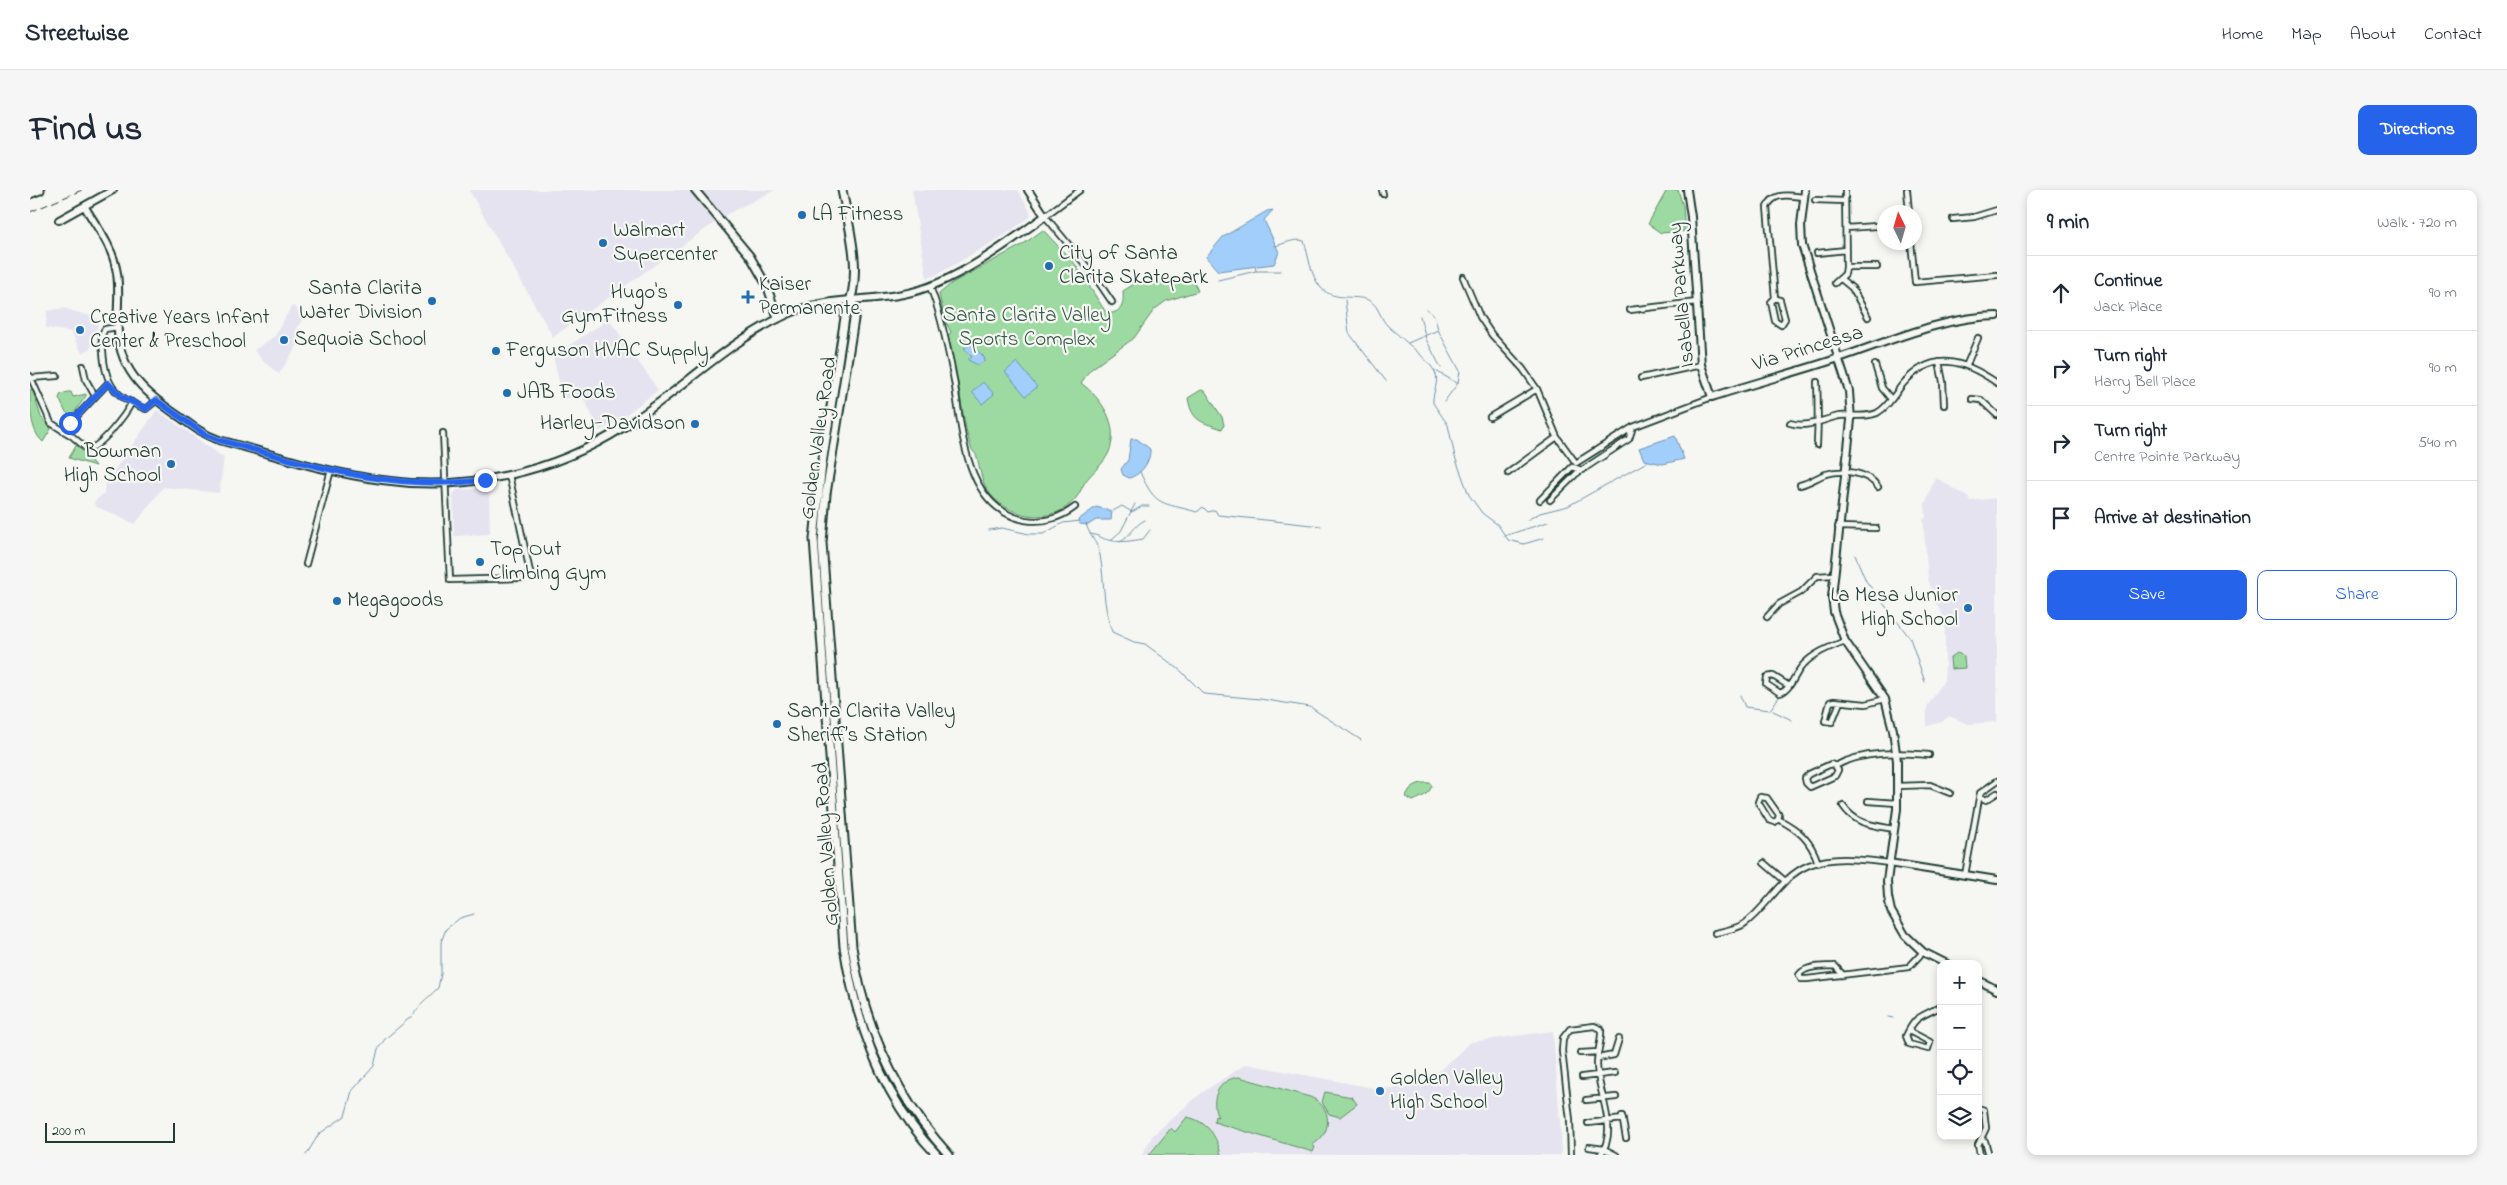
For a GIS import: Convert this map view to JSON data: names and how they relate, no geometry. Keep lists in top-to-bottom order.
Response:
{
  "streets": {
    "main road": ["Golden Valley Road"],
    "street": ["Isabella Parkway", "Via Princessa"]
  },
  "crossings": [
    ["Isabella Parkway", "Via Princessa"]
  ],
  "parks": ["Santa Clarita Valley Sports Complex"],
  "places": {
    "other": [
      "LA Fitness",
      "Walmart Supercenter",
      "City of Santa Clarita Skatepark",
      "Santa Clarita Water Division",
      "Hugo's GymFitness",
      "Creative Years Infant Center & Preschool",
      "Sequoia School",
      "Ferguson HVAC Supply",
      "JAB Foods",
      "Harley-Davidson",
      "Bowman High School",
      "Top Out Climbing Gym",
      "Megagoods",
      "La Mesa Junior High School",
      "Santa Clarita Valley Sheriff’s Station",
      "Golden Valley High School"
    ],
    "health": ["Kaiser Permanente"]
  },
  "scale_bar": "200 m",
  "north": "top",
  "page": {
    "header": "Streetwise",
    "nav": [
      "Home",
      "Map",
      "About",
      "Contact"
    ],
    "title": "Find us",
    "buttons": [
      "Directions",
      ["Save", "Share"]
    ],
    "heading": ["9 min", "Walk · 720 m"],
    "list": [
      ["Continue", "Jack Place", "90 m"],
      ["Turn right", "Harry Bell Place", "90 m"],
      ["Turn right", "Centre Pointe Parkway", "540 m"],
      "Arrive at destination"
    ],
    "map_buttons": ["+", "−"],
    "scale": "200 m"
  }
}
